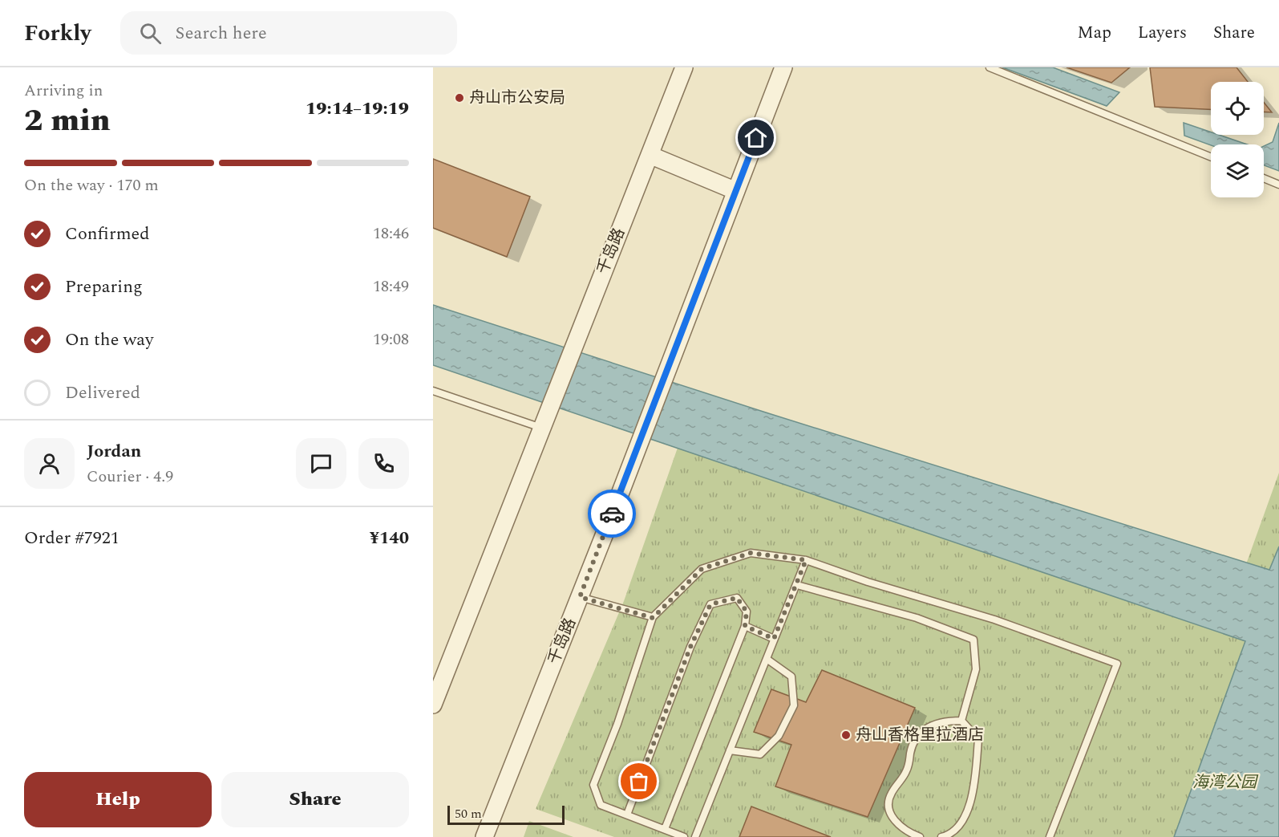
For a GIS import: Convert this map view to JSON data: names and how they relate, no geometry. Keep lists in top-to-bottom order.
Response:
{
  "streets": {
    "street": ["千岛路"]
  },
  "parks": ["海湾公园"],
  "places": ["舟山市公安局", "舟山香格里拉酒店"],
  "scale_bar": "50 m",
  "page": {
    "header": "Forkly",
    "search": "Search here",
    "nav": ["Map", "Layers", "Share"],
    "heading": ["2 min", "Arriving in", "19:14–19:19"],
    "panel": [
      "Jordan",
      "Courier · 4.9",
      "Order #7921",
      "¥140"
    ],
    "bar": "On the way · 170 m",
    "list": [
      ["Confirmed", "18:46"],
      ["Preparing", "18:49"],
      ["On the way", "19:08"],
      "Delivered"
    ],
    "buttons": ["Help", "Share"],
    "scale": "50 m"
  }
}
